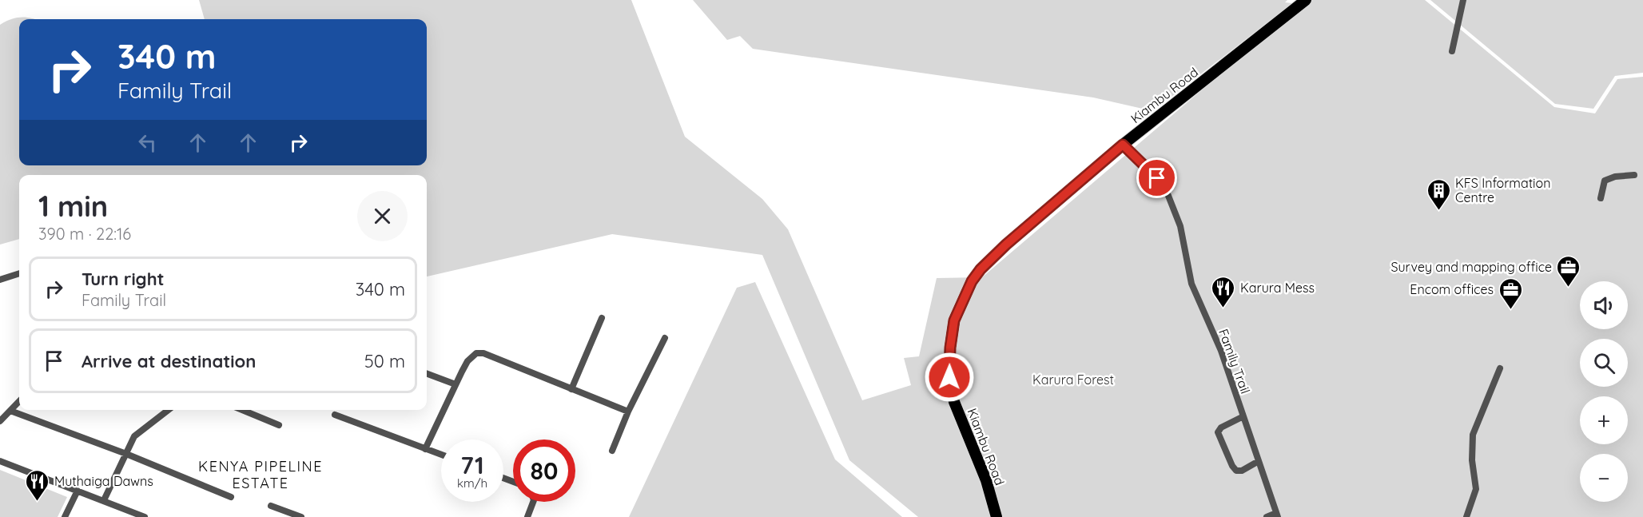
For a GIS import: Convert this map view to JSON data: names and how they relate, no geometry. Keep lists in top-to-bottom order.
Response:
{
  "streets": {
    "highway": ["Kiambu Road"],
    "street": ["Family Trail"]
  },
  "crossings": [
    ["Kiambu Road", "Family Trail"]
  ],
  "districts": ["KENYA PIPELINE ESTATE"],
  "parks": ["Karura Forest"],
  "places": {
    "building": ["KFS Information Centre"],
    "office": ["Survey and mapping office", "Encom offices"],
    "restaurant": ["Karura Mess", "Muthaiga Dawns"]
  },
  "page": {
    "turn": ["340 m", "Family Trail"],
    "heading": ["1 min", "390 m · 22:16"],
    "list": [
      {
        "name": "Turn right",
        "note": "Family Trail",
        "value": "340 m"
      },
      {
        "name": "Arrive at destination",
        "value": "50 m"
      }
    ],
    "map_buttons": ["+", "−"],
    "speed": "71 km/h",
    "limit": "80"
  }
}
